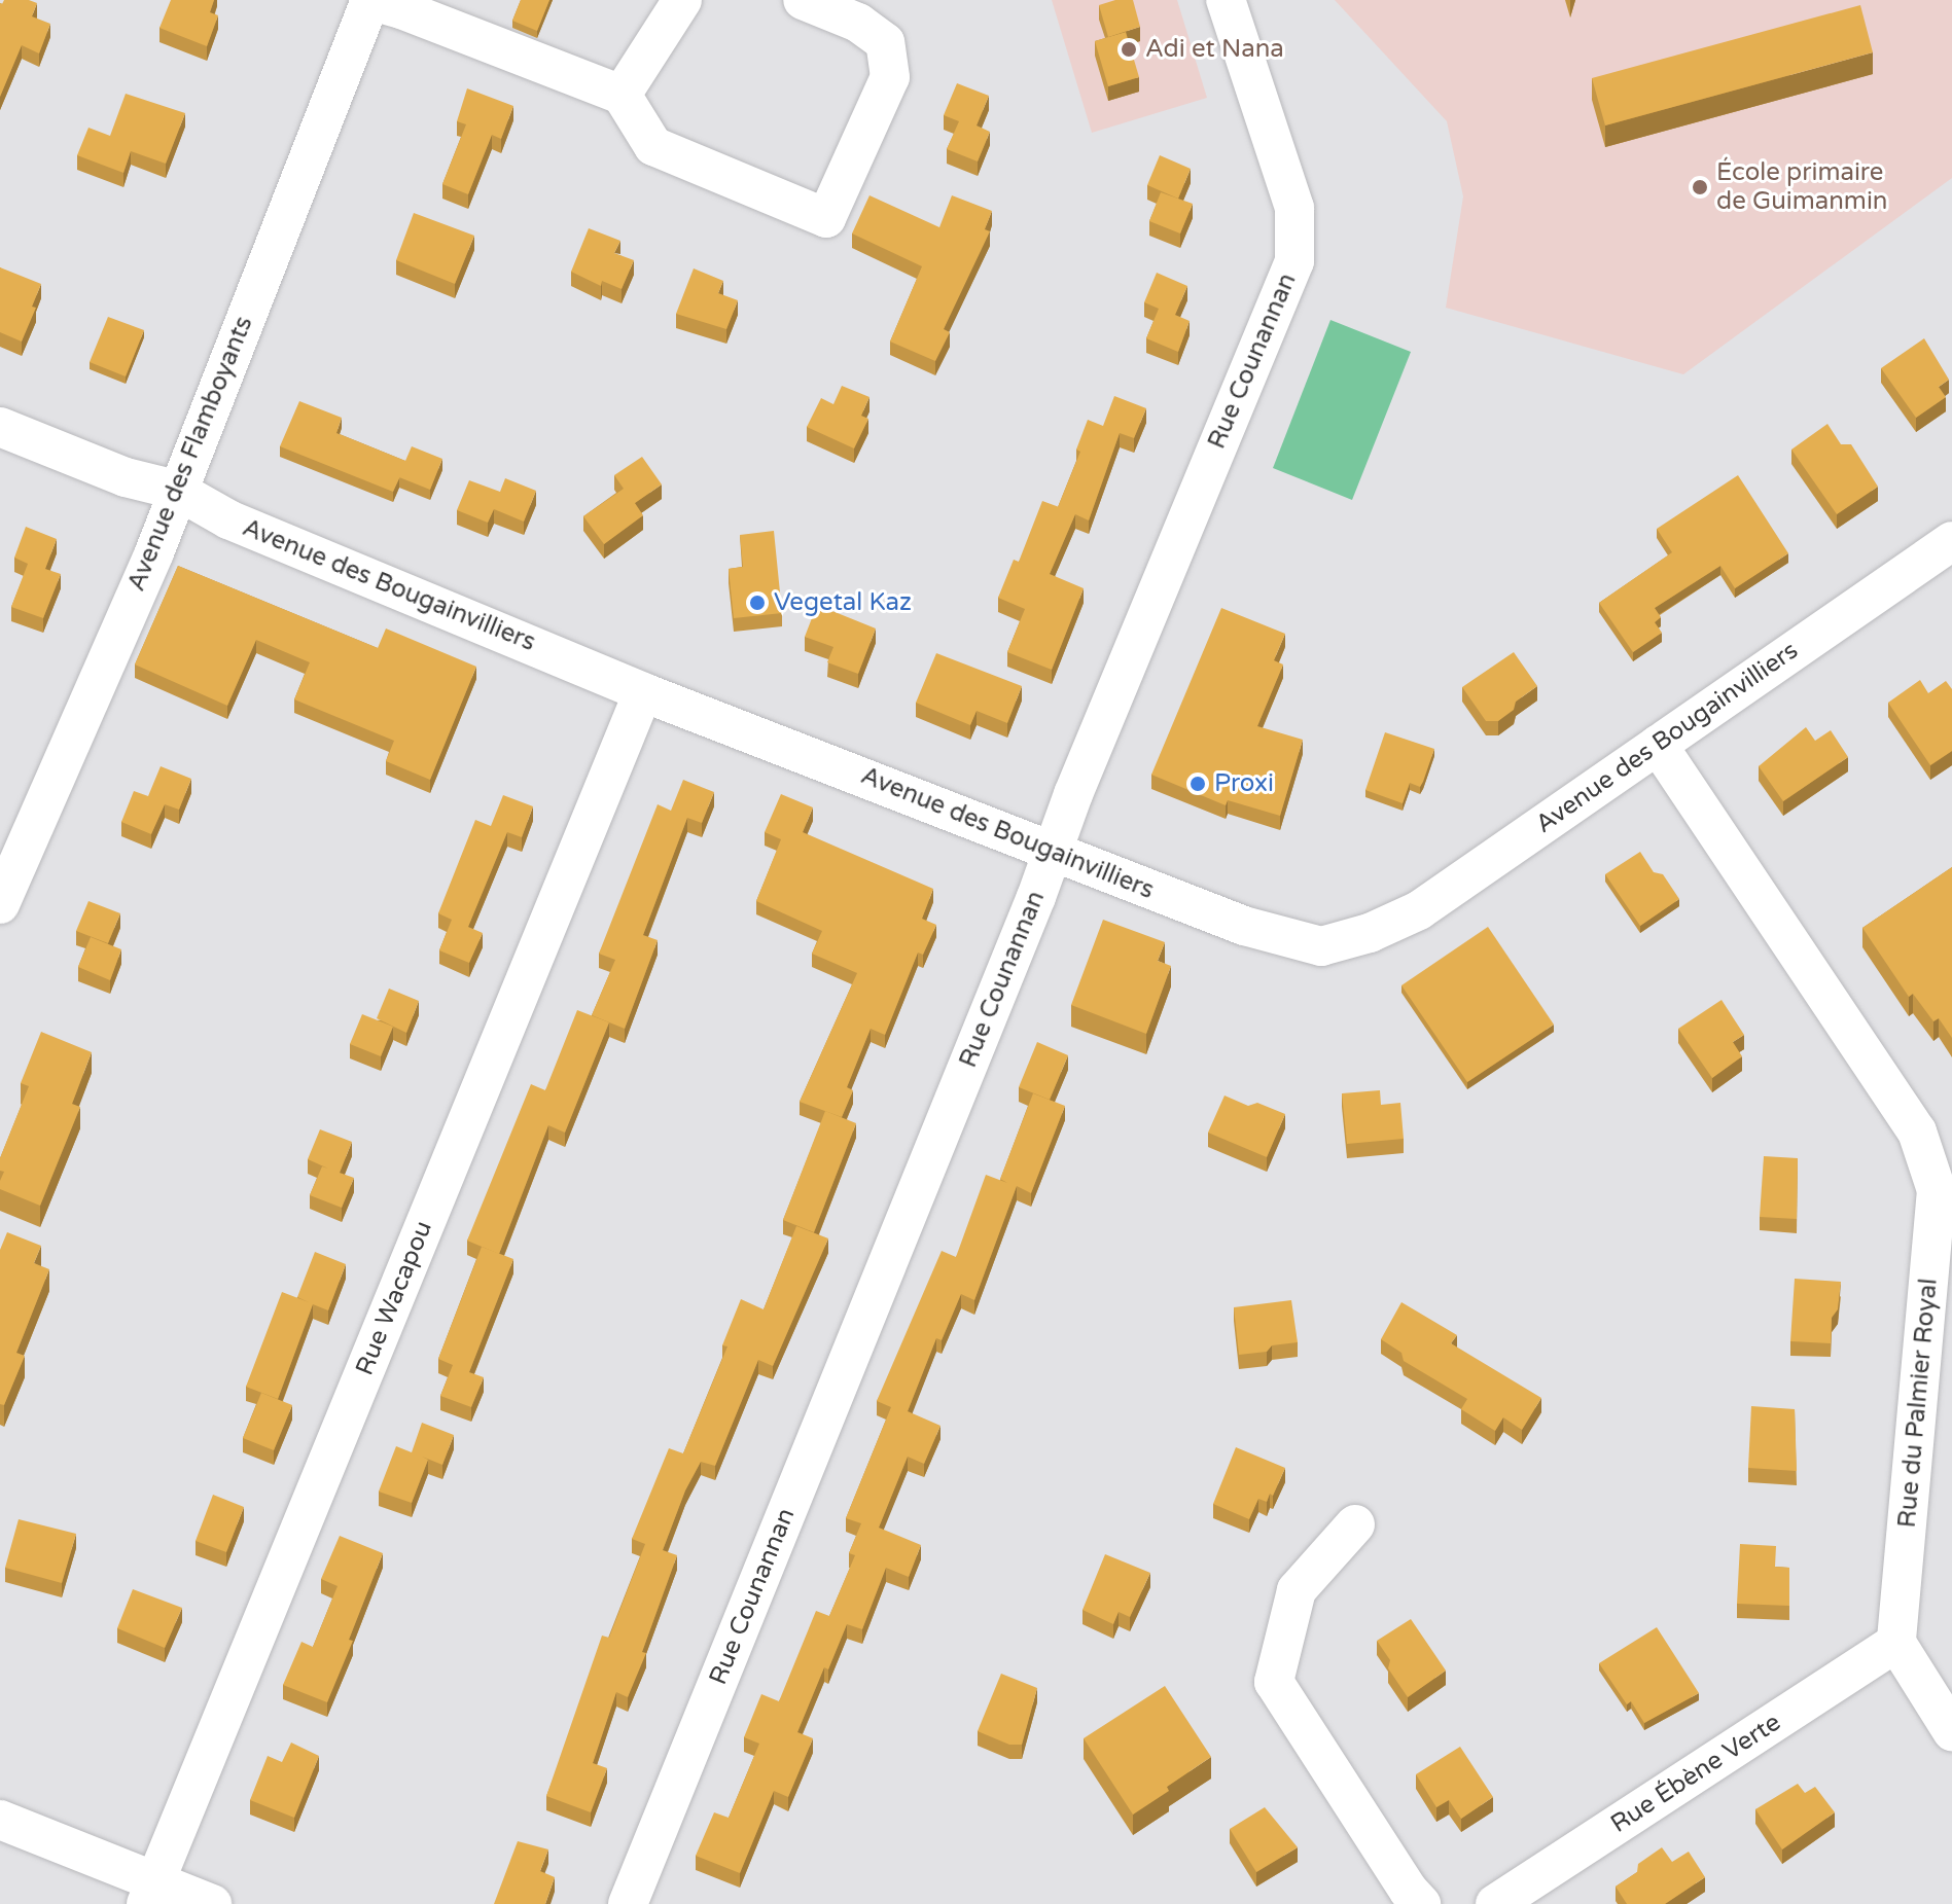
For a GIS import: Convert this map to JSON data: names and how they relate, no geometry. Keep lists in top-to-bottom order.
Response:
{
  "streets": {
    "street": [
      "Rue Counannan",
      "Avenue des Flamboyants",
      "Avenue des Bougainvilliers",
      "Rue Wacapou",
      "Rue du Palmier Royal",
      "Rue Ébène Verte"
    ]
  },
  "crossings": [
    ["Rue Counannan", "Avenue des Bougainvilliers"],
    ["Avenue des Flamboyants", "Avenue des Bougainvilliers"],
    ["Avenue des Bougainvilliers", "Rue Wacapou"],
    ["Avenue des Bougainvilliers", "Rue du Palmier Royal"],
    ["Rue du Palmier Royal", "Rue Ébène Verte"]
  ],
  "places": [
    "Adi et Nana",
    "École primaire de Guimanmin",
    "Vegetal Kaz",
    "Proxi"
  ]
}
